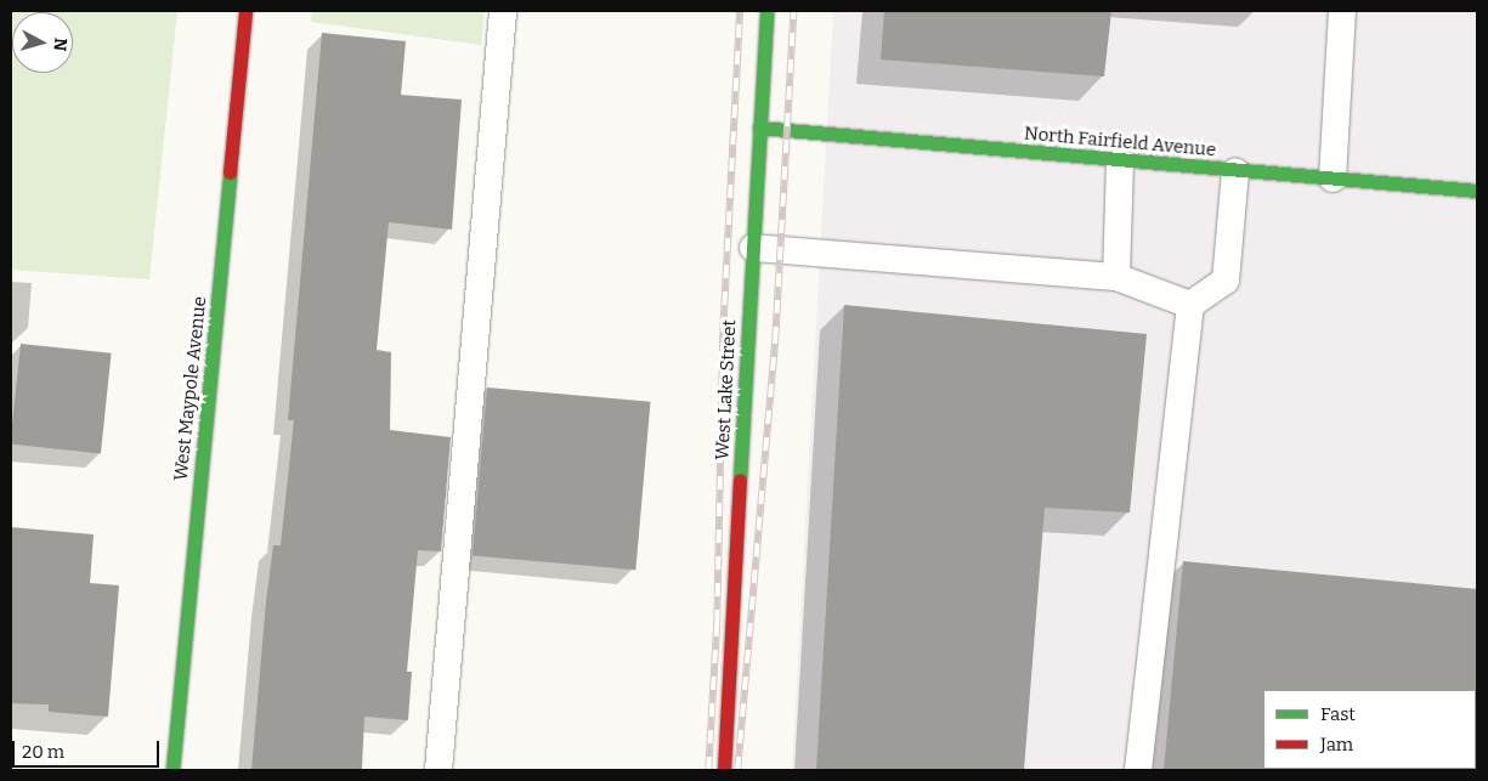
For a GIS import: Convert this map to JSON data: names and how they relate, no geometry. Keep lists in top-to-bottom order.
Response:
{
  "streets": {
    "street": ["North Fairfield Avenue", "West Maypole Avenue", "West Lake Street"]
  },
  "crossings": [
    ["North Fairfield Avenue", "West Lake Street"]
  ],
  "legend": ["Fast", "Jam"],
  "scale_bar": "20 m",
  "north": "right"
}
